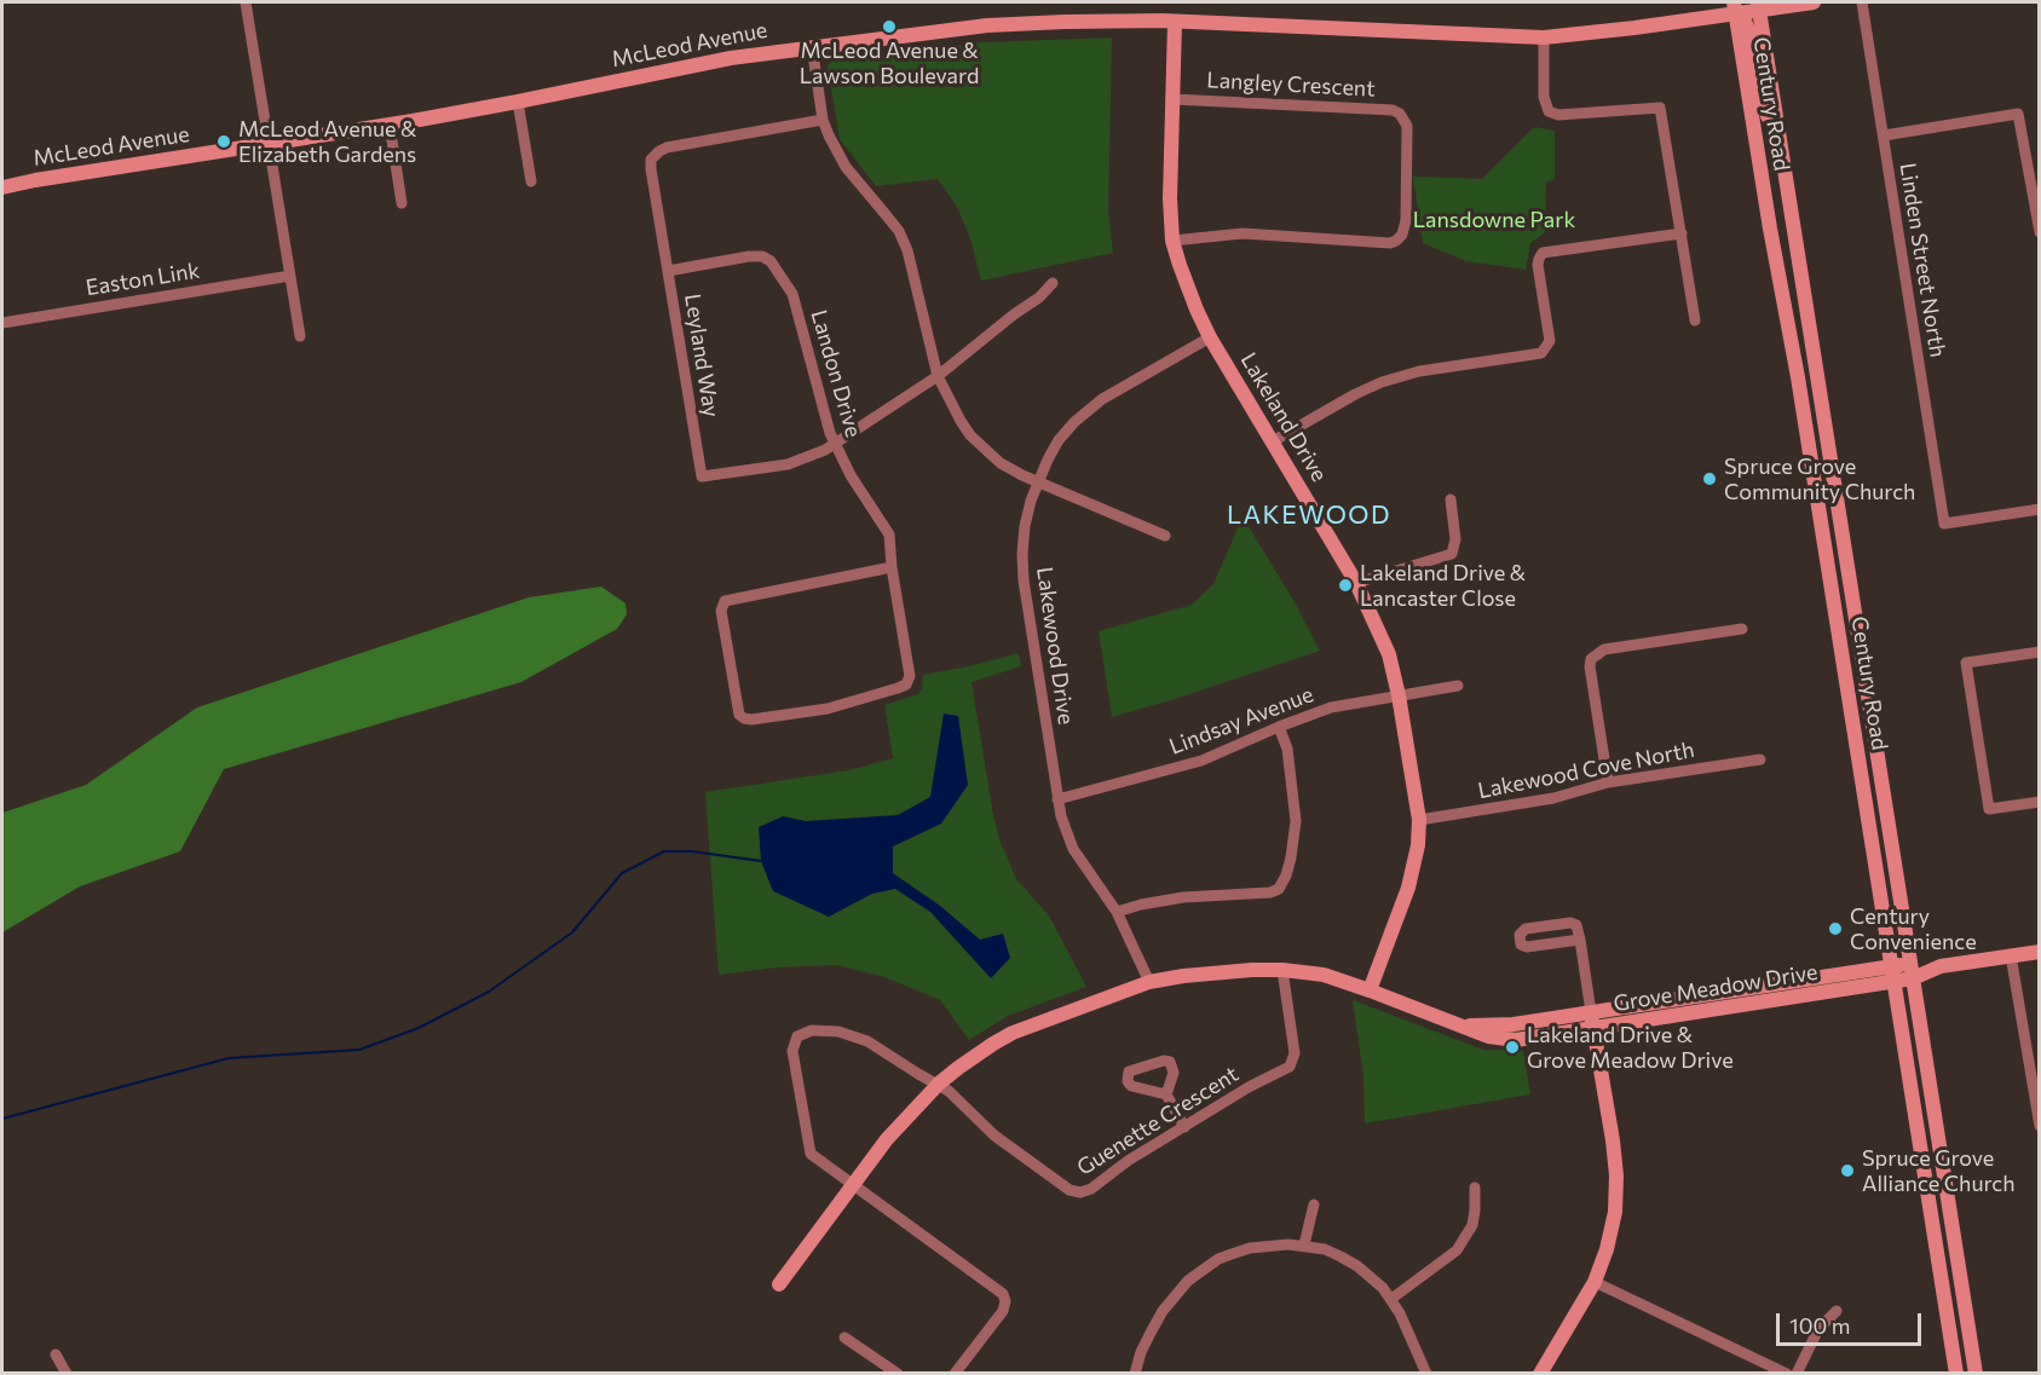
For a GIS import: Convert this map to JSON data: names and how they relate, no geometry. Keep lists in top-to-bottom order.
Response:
{
  "streets": {
    "street": [
      "McLeod Avenue",
      "Langley Crescent",
      "Century Road",
      "Linden Street North",
      "Easton Link",
      "Leyland Way",
      "Landon Drive",
      "Lakeland Drive",
      "Lakewood Drive",
      "Lindsay Avenue",
      "Lakewood Cove North",
      "Grove Meadow Drive",
      "Guenette Crescent"
    ]
  },
  "crossings": [
    ["McLeod Avenue", "Century Road"],
    ["McLeod Avenue", "Lakeland Drive"],
    ["Langley Crescent", "Lakeland Drive"],
    ["Century Road", "Grove Meadow Drive"],
    ["Leyland Way", "Landon Drive"],
    ["Lakeland Drive", "Lakewood Drive"],
    ["Lakeland Drive", "Lindsay Avenue"],
    ["Lakeland Drive", "Lakewood Cove North"],
    ["Lakeland Drive", "Grove Meadow Drive"],
    ["Lakewood Drive", "Lindsay Avenue"],
    ["Lakewood Drive", "Grove Meadow Drive"],
    ["Grove Meadow Drive", "Guenette Crescent"]
  ],
  "districts": ["LAKEWOOD"],
  "parks": ["Lansdowne Park"],
  "places": [
    "McLeod Avenue & Lawson Boulevard",
    "McLeod Avenue & Elizabeth Gardens",
    "Spruce Grove Community Church",
    "Lakeland Drive & Lancaster Close",
    "Century Convenience",
    "Lakeland Drive & Grove Meadow Drive",
    "Spruce Grove Alliance Church"
  ],
  "scale_bar": "100 m"
}
